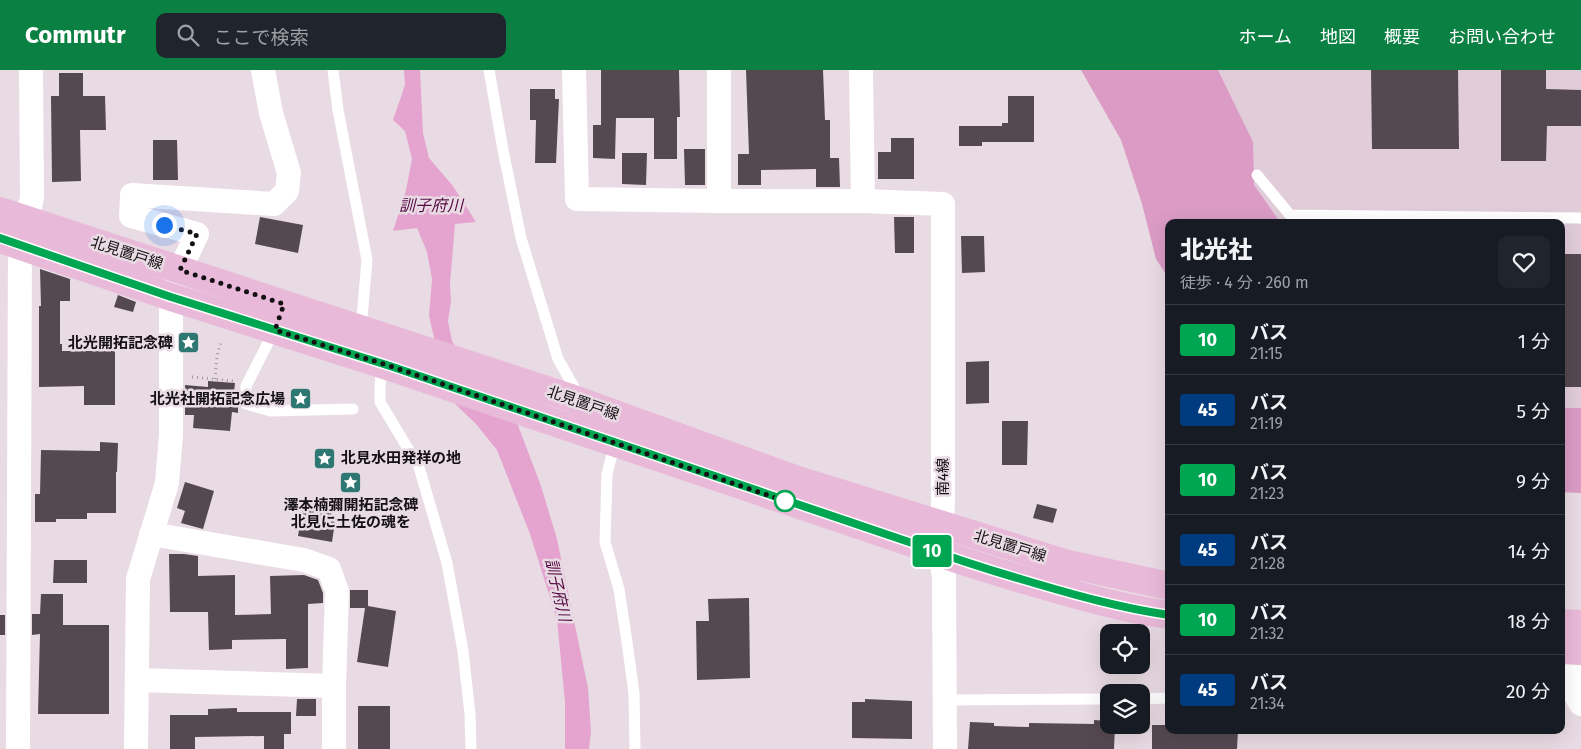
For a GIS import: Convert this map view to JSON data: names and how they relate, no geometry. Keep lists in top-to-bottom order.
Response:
{
  "streets": {
    "main road": ["北見置戸線"],
    "street": ["南4線"]
  },
  "crossings": [
    ["北見置戸線", "南4線"]
  ],
  "water": ["訓子府川"],
  "places": {
    "place": [
      "北光開拓記念碑",
      "北光社開拓記念広場",
      "北見水田発祥の地",
      "澤本楠彌開拓記念碑 北見に土佐の魂を"
    ]
  },
  "lines": ["bus line 10"],
  "page": {
    "header": "Commutr",
    "search": "ここで検索",
    "nav": [
      "ホーム",
      "地図",
      "概要",
      "お問い合わせ"
    ],
    "on_map": "10",
    "heading": ["北光社", "徒歩 · 4 分 · 260 m"],
    "list": [
      {
        "mark": "10",
        "name": "バス",
        "note": "21:15",
        "value": "1 分"
      },
      {
        "mark": "45",
        "name": "バス",
        "note": "21:19",
        "value": "5 分"
      },
      {
        "mark": "10",
        "name": "バス",
        "note": "21:23",
        "value": "9 分"
      },
      {
        "mark": "45",
        "name": "バス",
        "note": "21:28",
        "value": "14 分"
      },
      {
        "mark": "10",
        "name": "バス",
        "note": "21:32",
        "value": "18 分"
      },
      {
        "mark": "45",
        "name": "バス",
        "note": "21:34",
        "value": "20 分"
      }
    ]
  }
}
